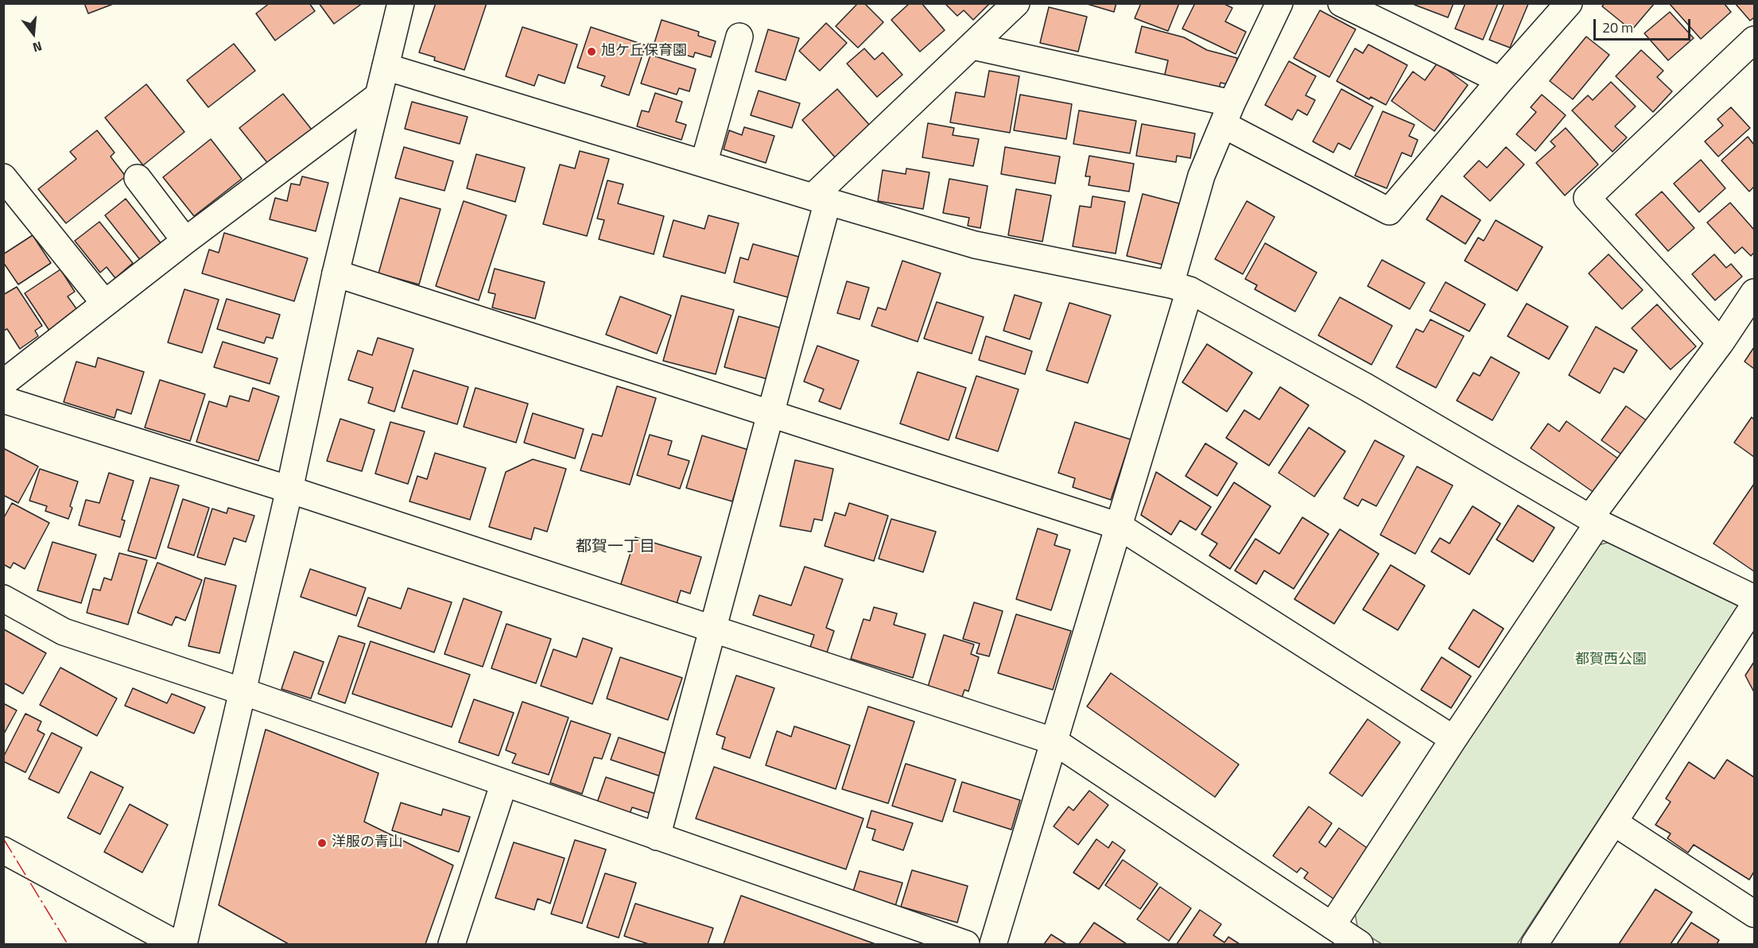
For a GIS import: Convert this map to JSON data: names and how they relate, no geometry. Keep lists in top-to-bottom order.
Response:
{
  "districts": ["都賀一丁目"],
  "parks": ["都賀西公園"],
  "places": ["旭ケ丘保育園", "洋服の青山"],
  "scale_bar": "20 m",
  "north": "bottom"
}
